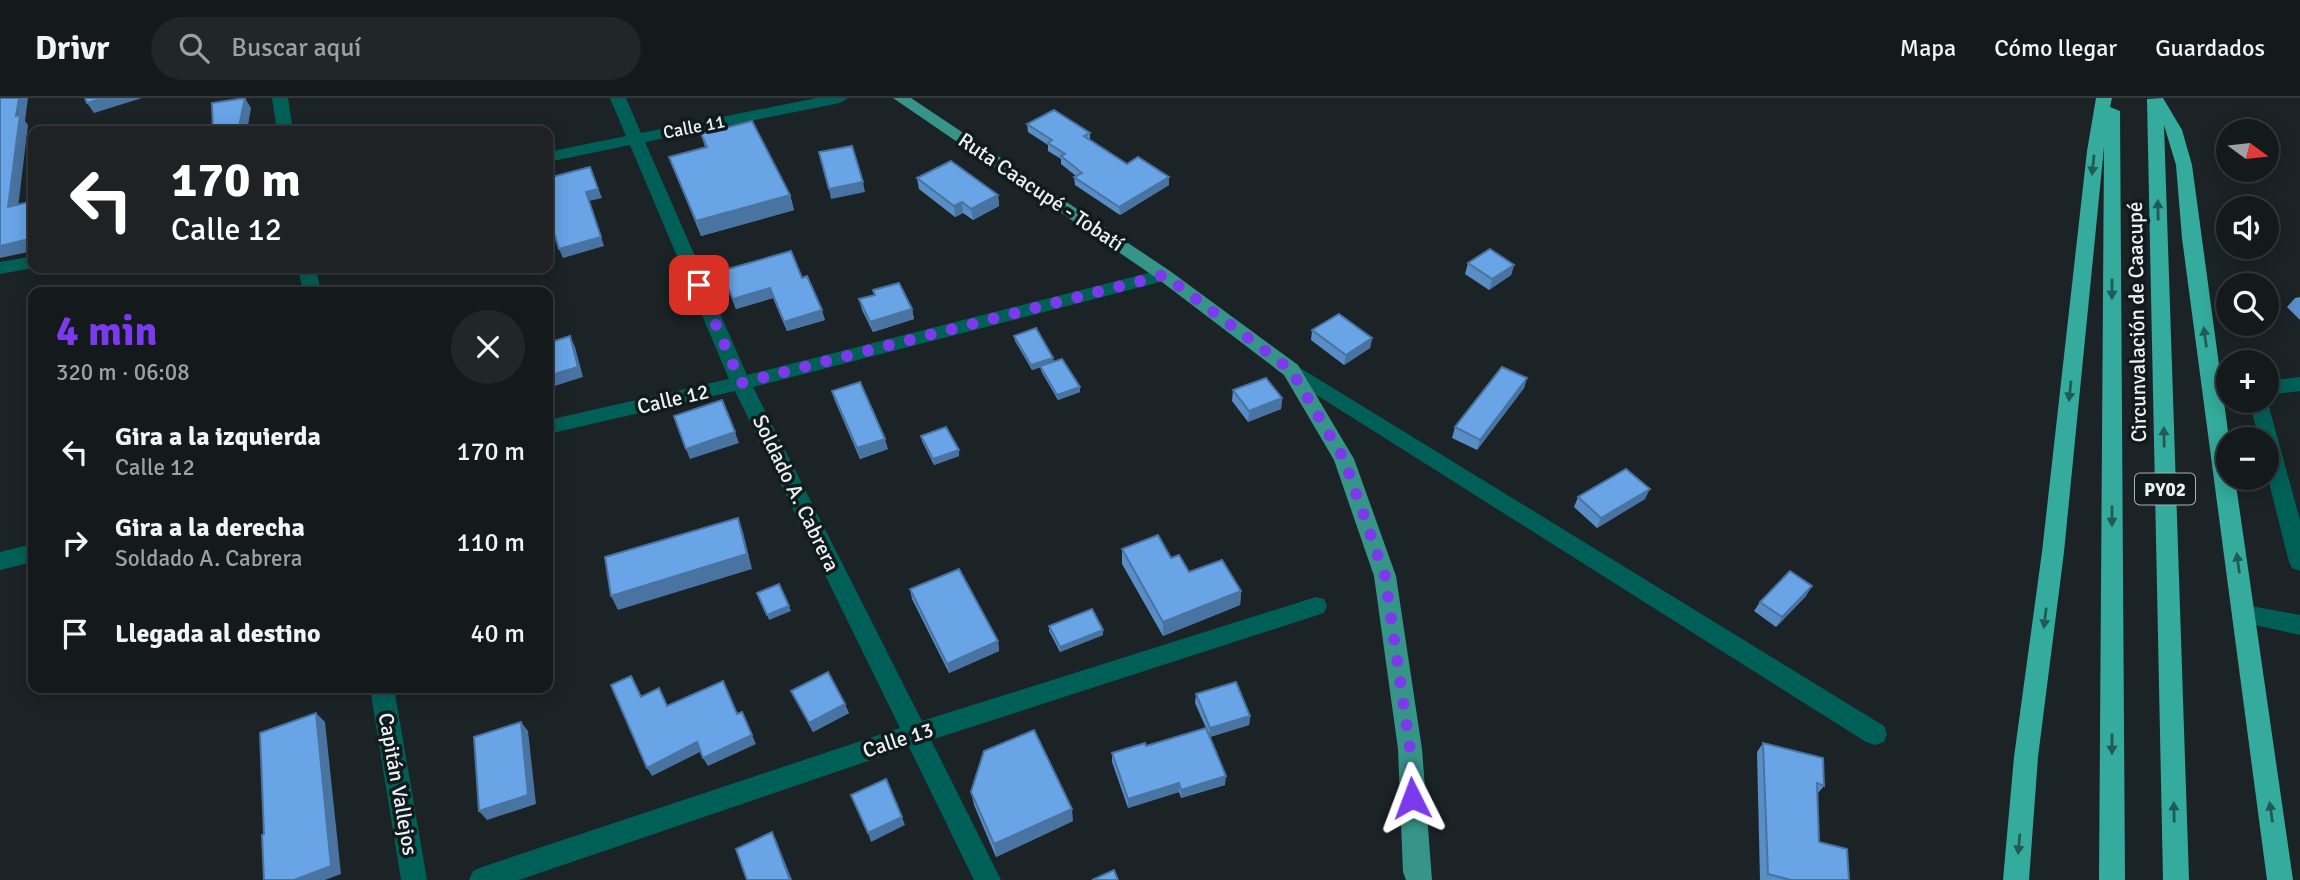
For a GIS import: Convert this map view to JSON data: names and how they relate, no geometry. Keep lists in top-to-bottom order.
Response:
{
  "streets": {
    "highway": ["Circunvalación de Caacupé", "PY02"],
    "main road": ["Ruta Caacupé - Tobatí"],
    "street": [
      "Calle 11",
      "Calle 12",
      "Soldado A. Cabrera",
      "Calle 13",
      "Capitán Vallejos"
    ]
  },
  "crossings": [
    ["Calle 11", "Soldado A. Cabrera"],
    ["Ruta Caacupé - Tobatí", "Calle 12"],
    ["Calle 12", "Soldado A. Cabrera"],
    ["Soldado A. Cabrera", "Calle 13"]
  ],
  "north": "right",
  "page": {
    "header": "Drivr",
    "search": "Buscar aquí",
    "nav": ["Mapa", "Cómo llegar", "Guardados"],
    "map_buttons": ["+", "−"],
    "turn": ["170 m", "Calle 12"],
    "heading": ["4 min", "320 m · 06:08"],
    "list": [
      {
        "name": "Gira a la izquierda",
        "note": "Calle 12",
        "value": "170 m"
      },
      {
        "name": "Gira a la derecha",
        "note": "Soldado A. Cabrera",
        "value": "110 m"
      },
      {
        "name": "Llegada al destino",
        "value": "40 m"
      }
    ]
  }
}
